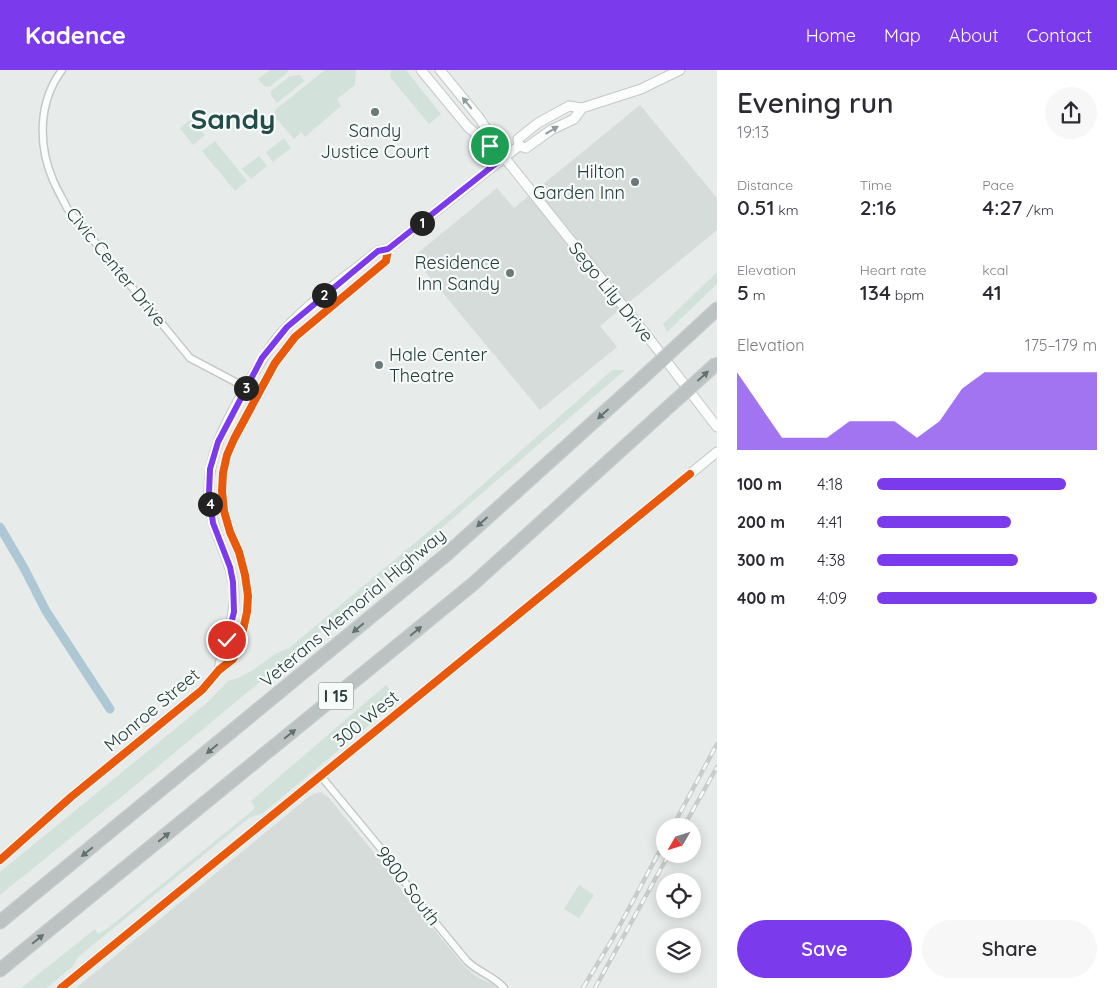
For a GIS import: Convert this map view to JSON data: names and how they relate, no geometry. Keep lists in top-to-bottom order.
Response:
{
  "streets": {
    "highway": ["Veterans Memorial Highway", "I 15"],
    "street": [
      "Civic Center Drive",
      "Sego Lily Drive",
      "Monroe Street",
      "300 West",
      "9800 South"
    ]
  },
  "crossings": [
    ["Civic Center Drive", "Monroe Street"],
    ["Sego Lily Drive", "Monroe Street"],
    ["300 West", "9800 South"]
  ],
  "districts": ["Sandy"],
  "places": [
    "Sandy Justice Court",
    "Hilton Garden Inn",
    "Residence Inn Sandy",
    "Hale Center Theatre"
  ],
  "north": "bottom left",
  "page": {
    "header": "Kadence",
    "nav": [
      "Home",
      "Map",
      "About",
      "Contact"
    ],
    "heading": ["Evening run", "19:13"],
    "stats": [
      ["Distance", "0.51 km"],
      ["Time", "2:16"],
      ["Pace", "4:27 /km"],
      ["Elevation", "5 m"],
      ["Heart rate", "134 bpm"],
      ["kcal", "41"]
    ],
    "pins": [
      "1",
      "2",
      "3",
      "4"
    ],
    "chart": ["Elevation", "175–179 m"],
    "list": [
      {
        "name": "100 m",
        "note": "4:18"
      },
      {
        "name": "200 m",
        "note": "4:41"
      },
      {
        "name": "300 m",
        "note": "4:38"
      },
      {
        "name": "400 m",
        "note": "4:09"
      }
    ],
    "buttons": ["Save", "Share"]
  }
}
